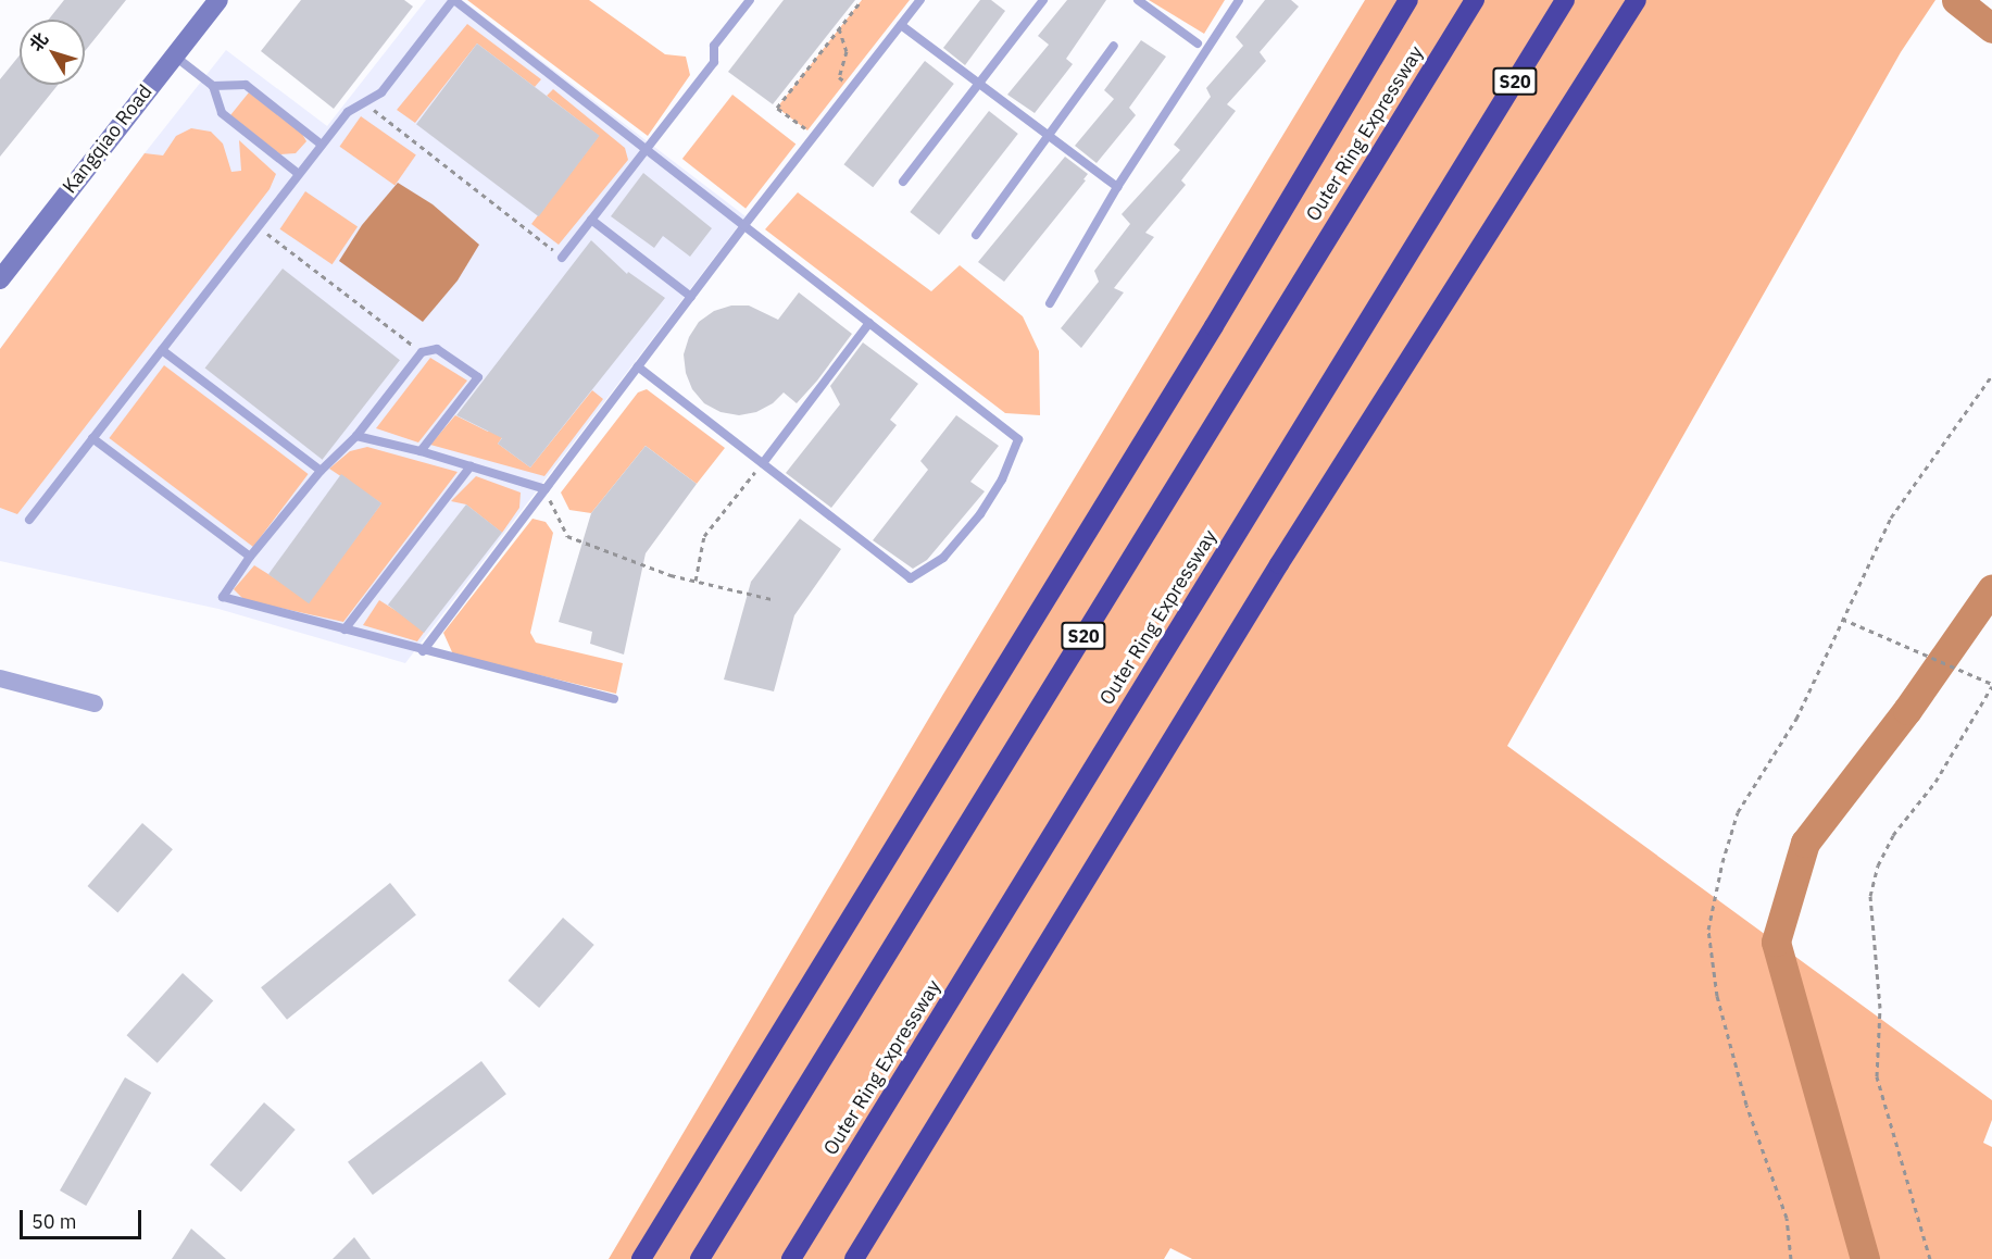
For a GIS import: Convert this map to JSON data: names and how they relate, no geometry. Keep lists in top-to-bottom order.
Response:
{
  "streets": {
    "highway": ["S20", "Outer Ring Expressway"],
    "main road": ["Kangqiao Road"]
  },
  "scale_bar": "50 m",
  "north": "top left"
}
